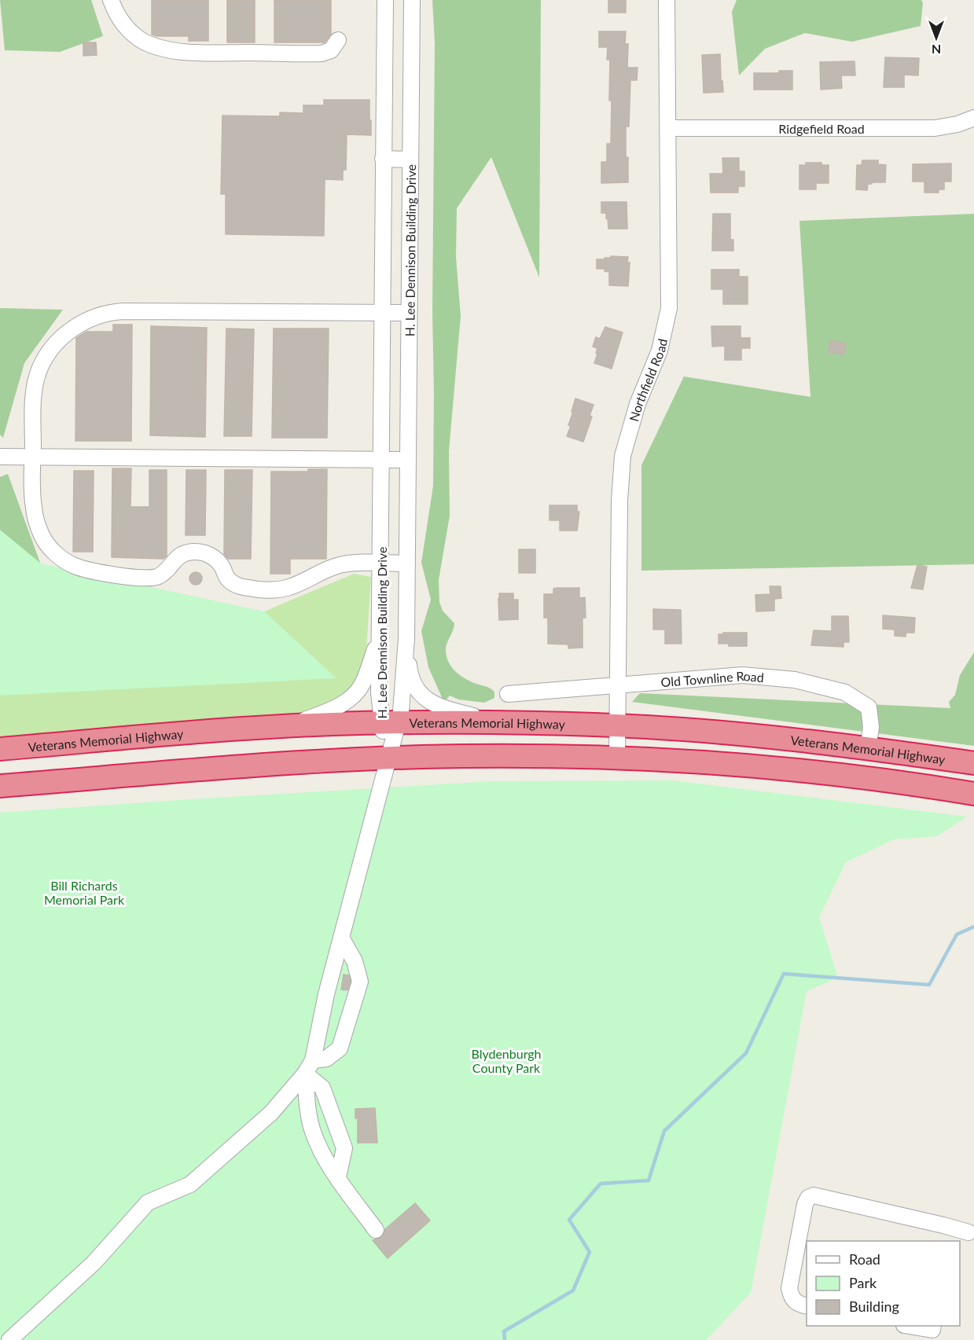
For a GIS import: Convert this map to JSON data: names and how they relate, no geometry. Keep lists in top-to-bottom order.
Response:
{
  "streets": {
    "highway": ["Veterans Memorial Highway"],
    "street": [
      "Ridgefield Road",
      "H. Lee Dennison Building Drive",
      "Northfield Road",
      "Old Townline Road"
    ]
  },
  "crossings": [
    ["Ridgefield Road", "Northfield Road"],
    ["H. Lee Dennison Building Drive", "Veterans Memorial Highway"],
    ["Northfield Road", "Old Townline Road"],
    ["Northfield Road", "Veterans Memorial Highway"],
    ["Old Townline Road", "Veterans Memorial Highway"]
  ],
  "parks": ["Bill Richards Memorial Park", "Blydenburgh County Park"],
  "legend": ["Road", "Park", "Building"],
  "north": "bottom"
}
